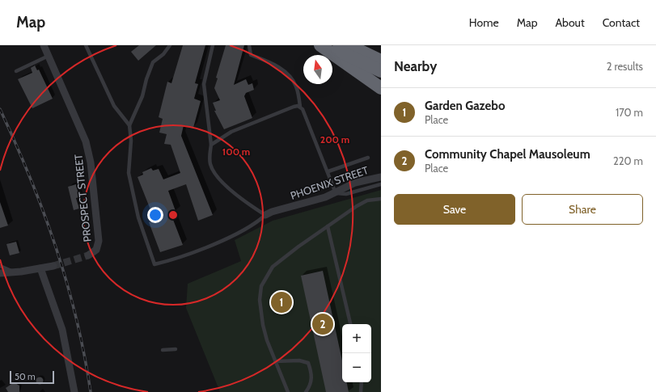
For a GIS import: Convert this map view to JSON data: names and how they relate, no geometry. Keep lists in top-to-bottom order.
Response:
{
  "streets": {
    "street": ["PHOENIX STREET", "PROSPECT STREET"]
  },
  "scale_bar": "50 m",
  "north": "top",
  "page": {
    "header": "Map",
    "nav": [
      "Home",
      "Map",
      "About",
      "Contact"
    ],
    "heading": ["Nearby", "2 results"],
    "list": [
      {
        "mark": "1",
        "name": "Garden Gazebo",
        "note": "Place",
        "value": "170 m"
      },
      {
        "mark": "2",
        "name": "Community Chapel Mausoleum",
        "note": "Place",
        "value": "220 m"
      }
    ],
    "buttons": ["Save", "Share"],
    "pins": ["1", "2"],
    "map_buttons": ["+", "−"],
    "scale": "50 m"
  },
  "rings": ["200 m", "100 m"]
}
